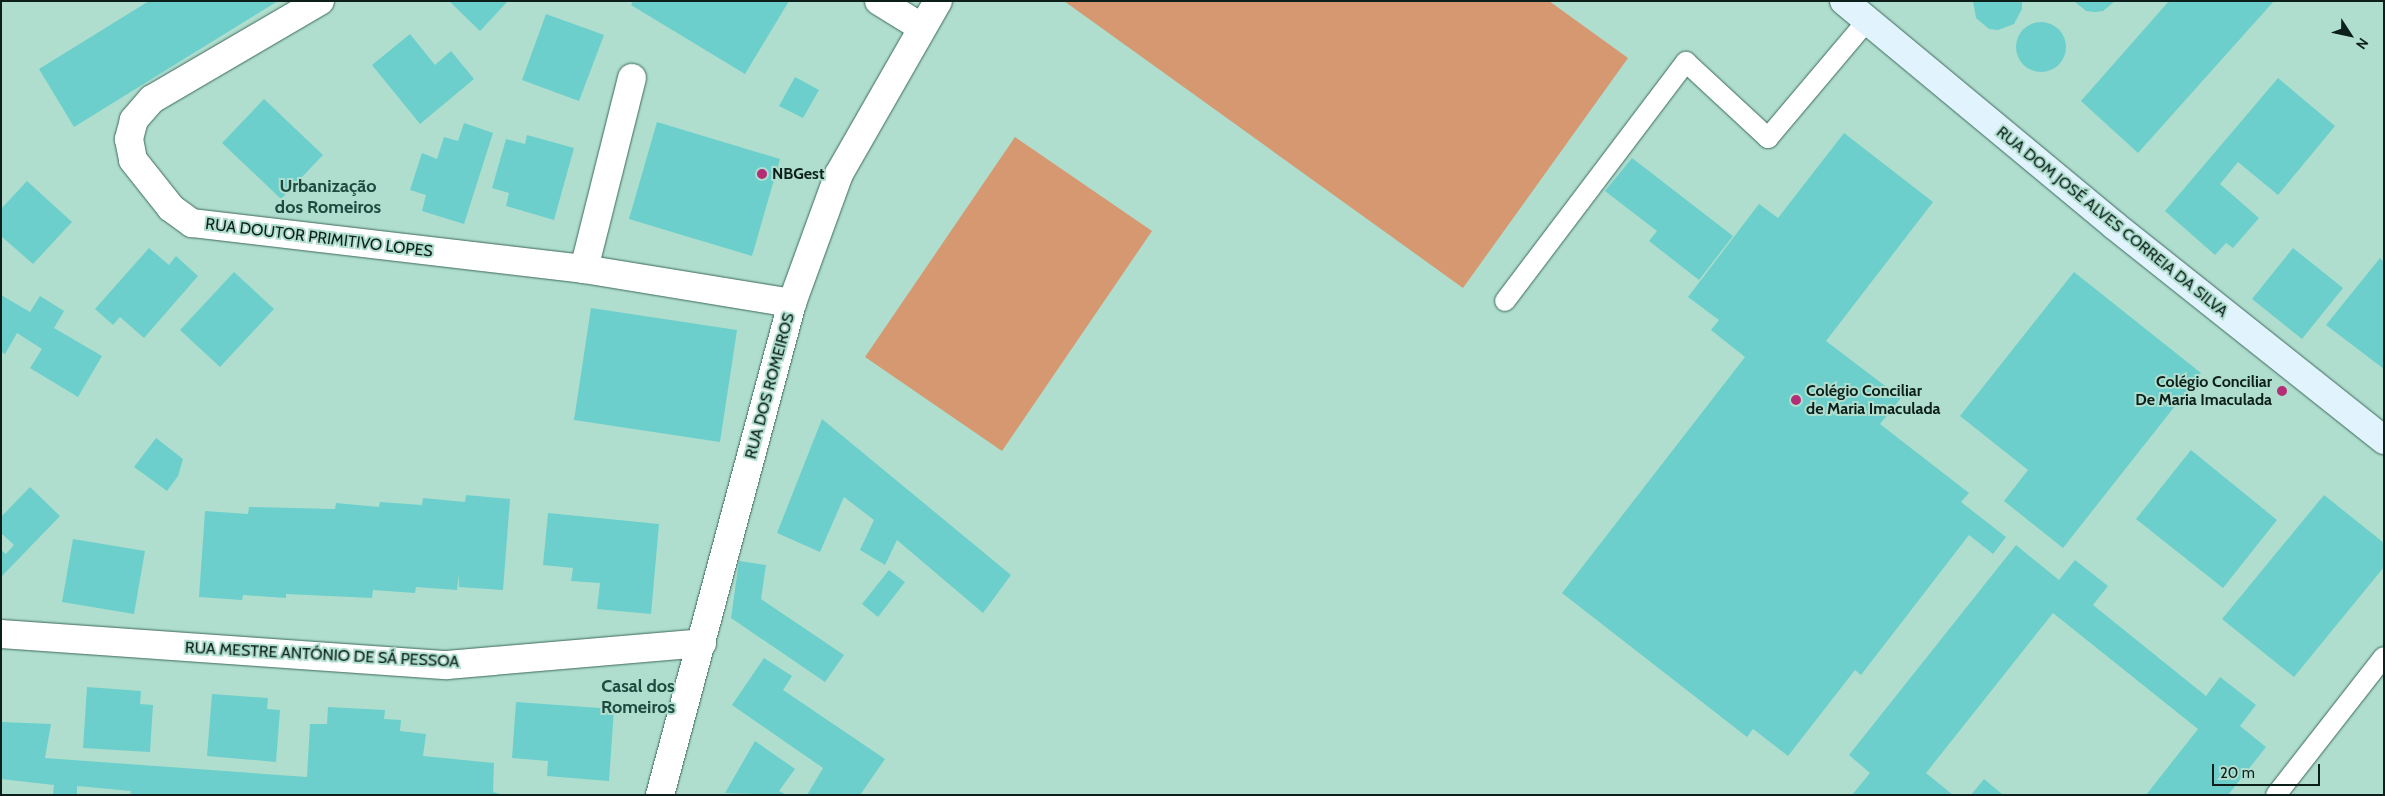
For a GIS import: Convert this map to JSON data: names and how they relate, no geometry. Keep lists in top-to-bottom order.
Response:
{
  "streets": {
    "main road": ["RUA DOM JOSÉ ALVES CORREIA DA SILVA"],
    "street": ["RUA DOUTOR PRIMITIVO LOPES", "RUA DOS ROMEIROS", "RUA MESTRE ANTÓNIO DE SÁ PESSOA"]
  },
  "crossings": [
    ["RUA DOUTOR PRIMITIVO LOPES", "RUA DOS ROMEIROS"],
    ["RUA DOS ROMEIROS", "RUA MESTRE ANTÓNIO DE SÁ PESSOA"]
  ],
  "districts": ["Urbanização dos Romeiros", "Casal dos Romeiros"],
  "places": ["NBGest", "Colégio Conciliar De Maria Imaculada", "Colégio Conciliar de Maria Imaculada"],
  "scale_bar": "20 m",
  "north": "bottom right"
}
